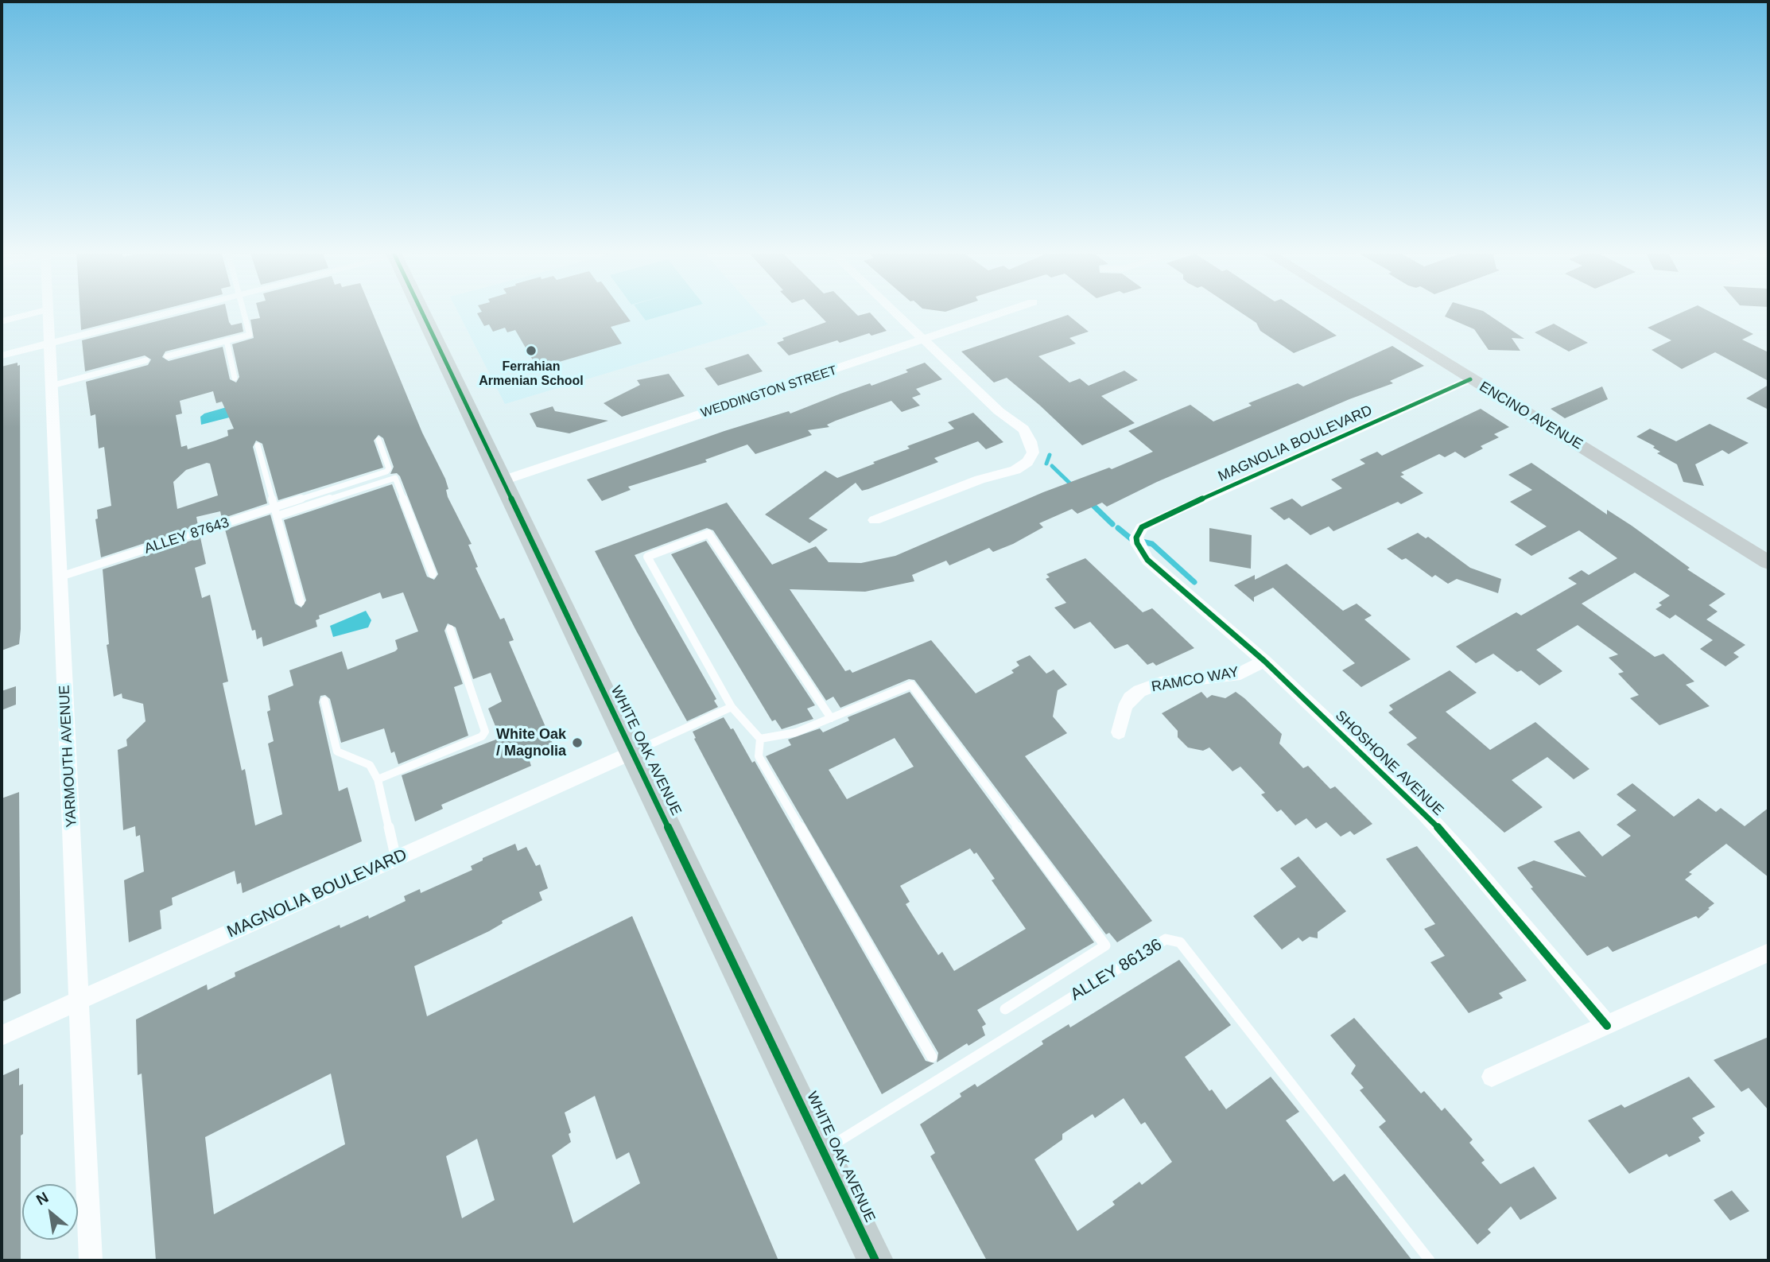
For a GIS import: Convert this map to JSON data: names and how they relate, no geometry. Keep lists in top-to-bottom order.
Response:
{
  "streets": {
    "main road": ["WHITE OAK AVENUE"],
    "street": [
      "WEDDINGTON STREET",
      "ENCINO AVENUE",
      "MAGNOLIA BOULEVARD",
      "RAMCO WAY",
      "YARMOUTH AVENUE",
      "SHOSHONE AVENUE"
    ],
    "lane": ["ALLEY 87643", "ALLEY 86136"]
  },
  "crossings": [
    ["WEDDINGTON STREET", "WHITE OAK AVENUE"],
    ["ENCINO AVENUE", "MAGNOLIA BOULEVARD"],
    ["MAGNOLIA BOULEVARD", "WHITE OAK AVENUE"],
    ["MAGNOLIA BOULEVARD", "YARMOUTH AVENUE"],
    ["MAGNOLIA BOULEVARD", "SHOSHONE AVENUE"],
    ["ALLEY 87643", "YARMOUTH AVENUE"],
    ["RAMCO WAY", "SHOSHONE AVENUE"],
    ["WHITE OAK AVENUE", "ALLEY 86136"]
  ],
  "places": ["Ferrahian Armenian School", "White Oak / Magnolia"],
  "north": "top left"
}
